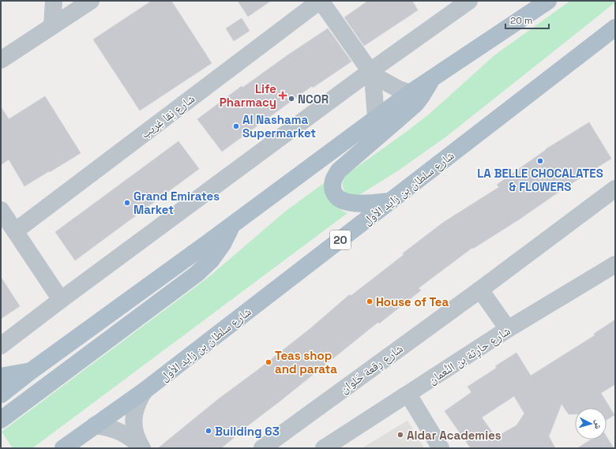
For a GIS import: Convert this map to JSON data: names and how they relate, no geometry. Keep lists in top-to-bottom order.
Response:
{
  "streets": {
    "main road": ["شارع سلطان بن زايد الأول", "20"],
    "street": ["شارع نِقا غِريب", "شارع حارِثة بن النُّعمان", "شارع رِقعة حَلوان"]
  },
  "places": {
    "health": ["Life Pharmacy"],
    "other": [
      "NCOR",
      "Al Nashama Supermarket",
      "LA BELLE CHOCALATES & FLOWERS",
      "Grand Emirates Market",
      "House of Tea",
      "Teas shop and parata",
      "Building 63",
      "Aldar Academies"
    ]
  },
  "scale_bar": "20 m",
  "north": "right"
}
